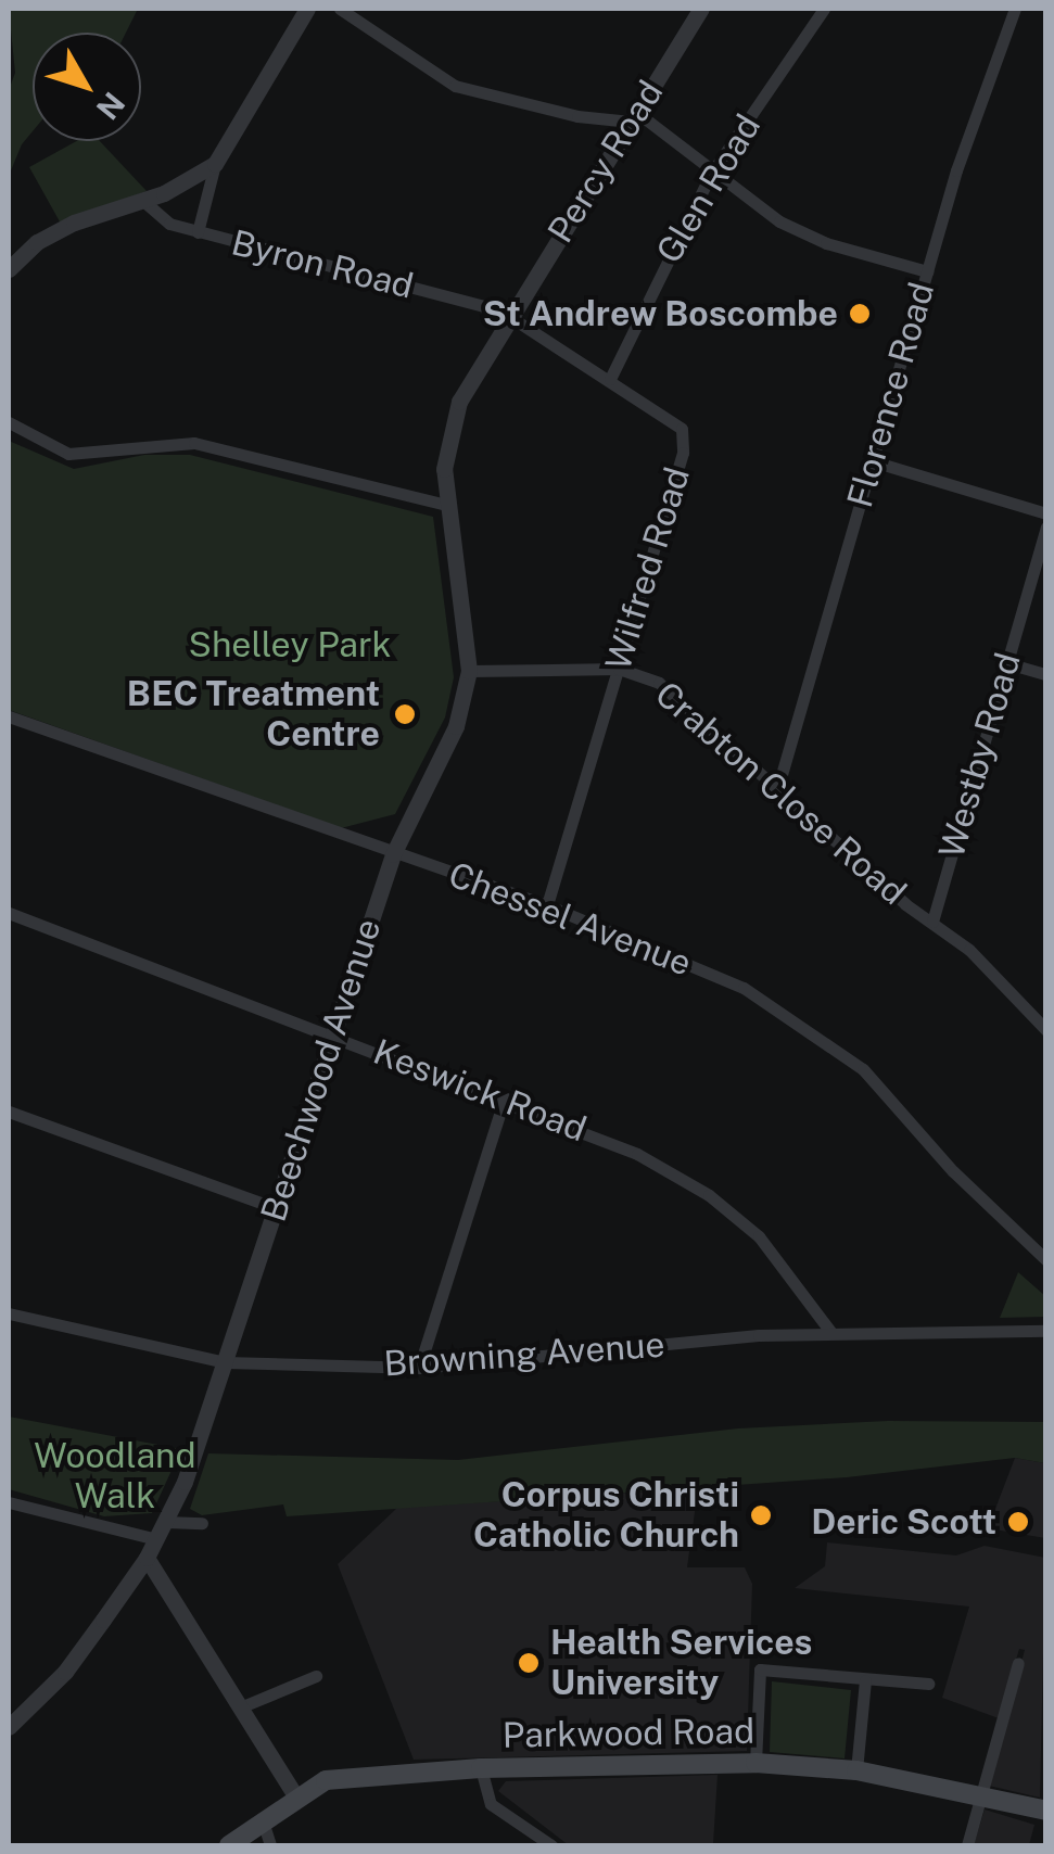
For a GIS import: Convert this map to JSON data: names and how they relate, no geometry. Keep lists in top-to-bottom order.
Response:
{
  "streets": {
    "main road": ["Parkwood Road"],
    "street": [
      "Percy Road",
      "Glen Road",
      "Byron Road",
      "Florence Road",
      "Wilfred Road",
      "Westby Road",
      "Crabton Close Road",
      "Chessel Avenue",
      "Beechwood Avenue",
      "Keswick Road",
      "Browning Avenue"
    ]
  },
  "crossings": [
    ["Percy Road", "Byron Road"],
    ["Percy Road", "Wilfred Road"],
    ["Percy Road", "Beechwood Avenue"],
    ["Glen Road", "Wilfred Road"],
    ["Byron Road", "Wilfred Road"],
    ["Byron Road", "Beechwood Avenue"],
    ["Florence Road", "Crabton Close Road"],
    ["Wilfred Road", "Crabton Close Road"],
    ["Wilfred Road", "Chessel Avenue"],
    ["Wilfred Road", "Beechwood Avenue"],
    ["Westby Road", "Crabton Close Road"],
    ["Crabton Close Road", "Beechwood Avenue"],
    ["Chessel Avenue", "Beechwood Avenue"],
    ["Beechwood Avenue", "Keswick Road"],
    ["Beechwood Avenue", "Browning Avenue"],
    ["Keswick Road", "Browning Avenue"]
  ],
  "parks": ["Shelley Park", "Woodland Walk"],
  "places": [
    "St Andrew Boscombe",
    "BEC Treatment Centre",
    "Corpus Christi Catholic Church",
    "Deric Scott",
    "Health Services University"
  ],
  "north": "bottom right"
}
